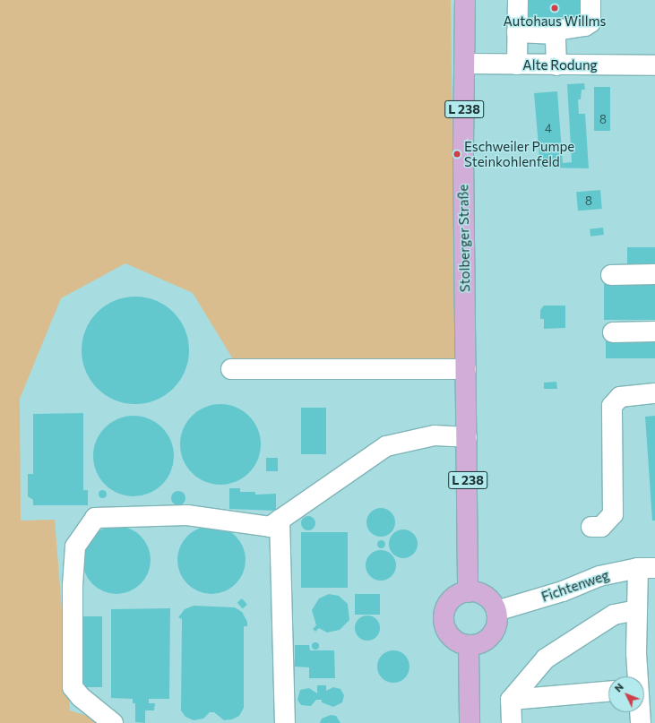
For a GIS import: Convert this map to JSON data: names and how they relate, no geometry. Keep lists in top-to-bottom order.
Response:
{
  "streets": {
    "main road": ["L 238", "Stolberger Straße"],
    "street": ["Alte Rodung", "Fichtenweg"]
  },
  "crossings": [
    ["Alte Rodung", "Stolberger Straße"],
    ["L 238", "Stolberger Straße"],
    ["L 238", "Fichtenweg"]
  ],
  "places": ["Autohaus Willms", "Eschweiler Pumpe Steinkohlenfeld"],
  "house_numbers": ["8", "4", "8"],
  "north": "top left"
}
